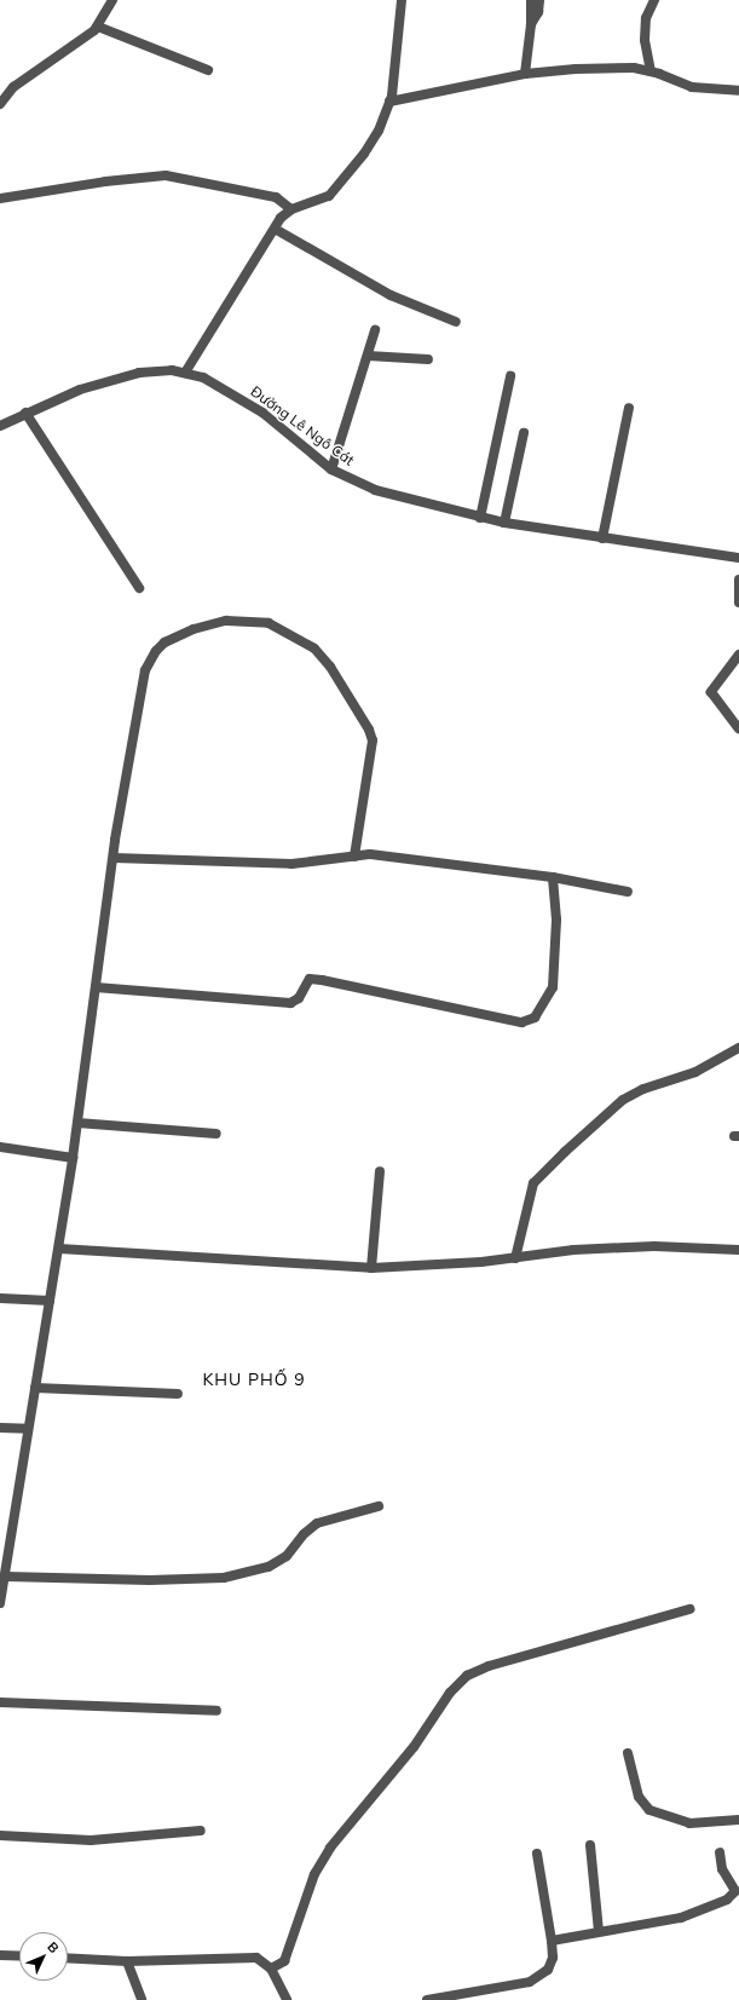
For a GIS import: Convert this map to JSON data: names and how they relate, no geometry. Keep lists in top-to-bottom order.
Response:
{
  "streets": {
    "street": ["Đường Lê Ngô Cát"]
  },
  "districts": ["KHU PHỐ 9"],
  "north": "top right"
}
